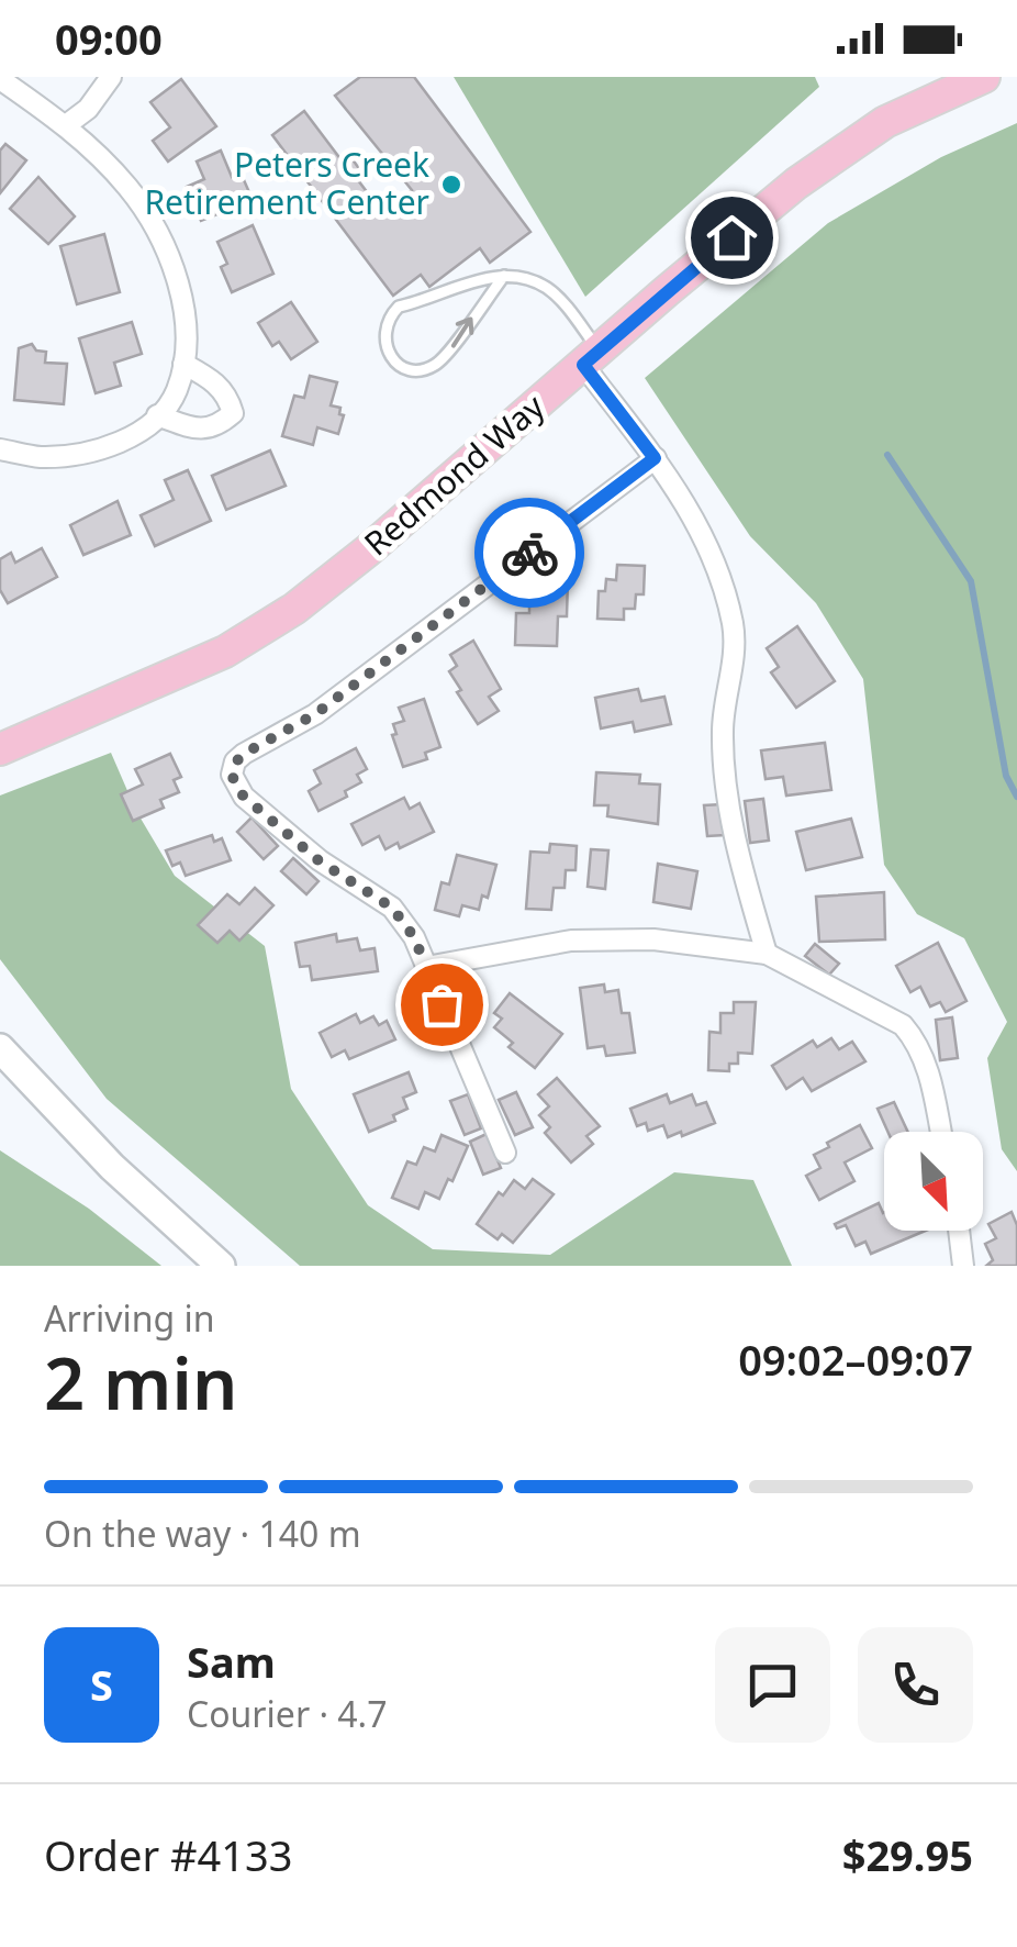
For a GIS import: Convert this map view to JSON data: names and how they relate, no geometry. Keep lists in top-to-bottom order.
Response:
{
  "streets": {
    "main road": ["Redmond Way"]
  },
  "places": ["Peters Creek Retirement Center"],
  "north": "bottom right",
  "page": {
    "status": "09:00",
    "heading": ["2 min", "Arriving in", "09:02–09:07"],
    "panel": [
      "Sam",
      "Courier · 4.7",
      "Order #4133",
      "$29.95"
    ],
    "bar": "On the way · 140 m",
    "round": "S"
  }
}
